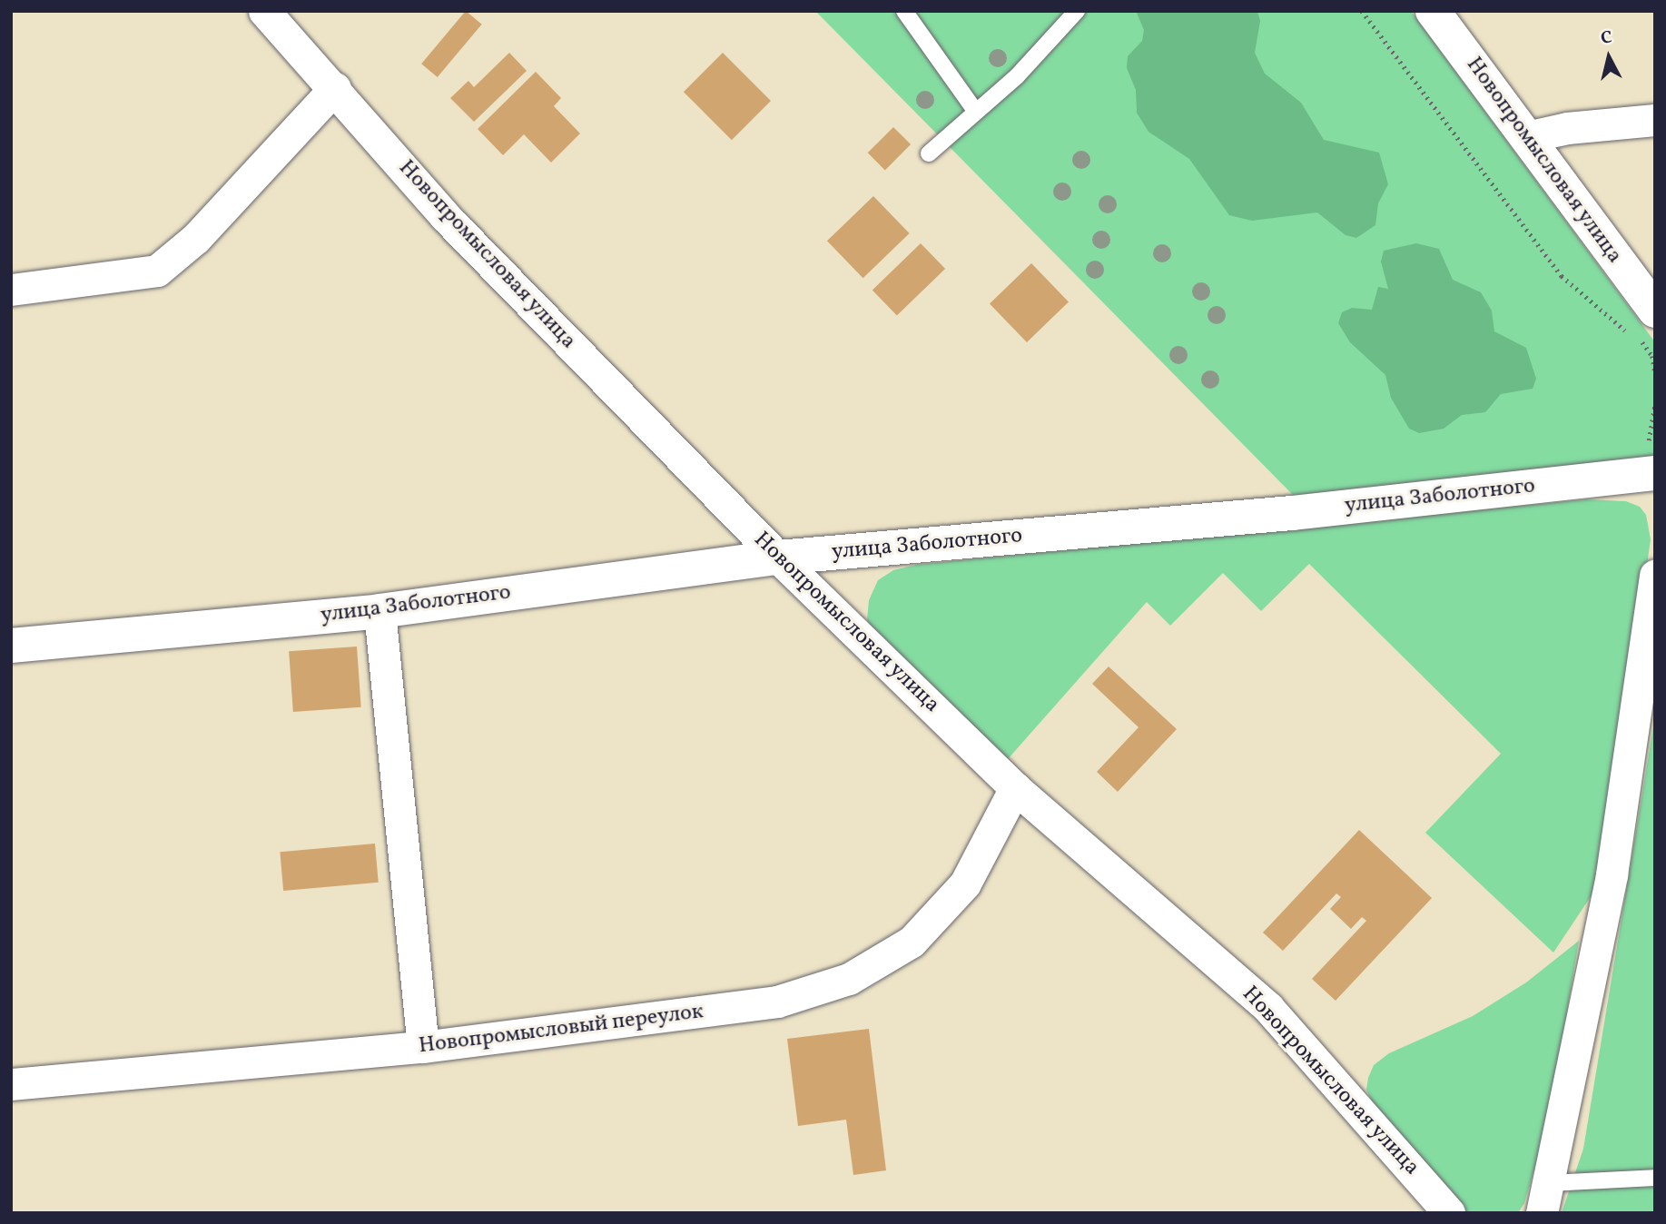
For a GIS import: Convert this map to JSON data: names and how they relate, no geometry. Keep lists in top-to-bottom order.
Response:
{
  "streets": {
    "street": ["Новопромысловая улица", "улица Заболотного", "Новопромысловый переулок"]
  },
  "crossings": [
    ["Новопромысловая улица", "улица Заболотного"],
    ["Новопромысловая улица", "Новопромысловый переулок"]
  ],
  "north": "top"
}
